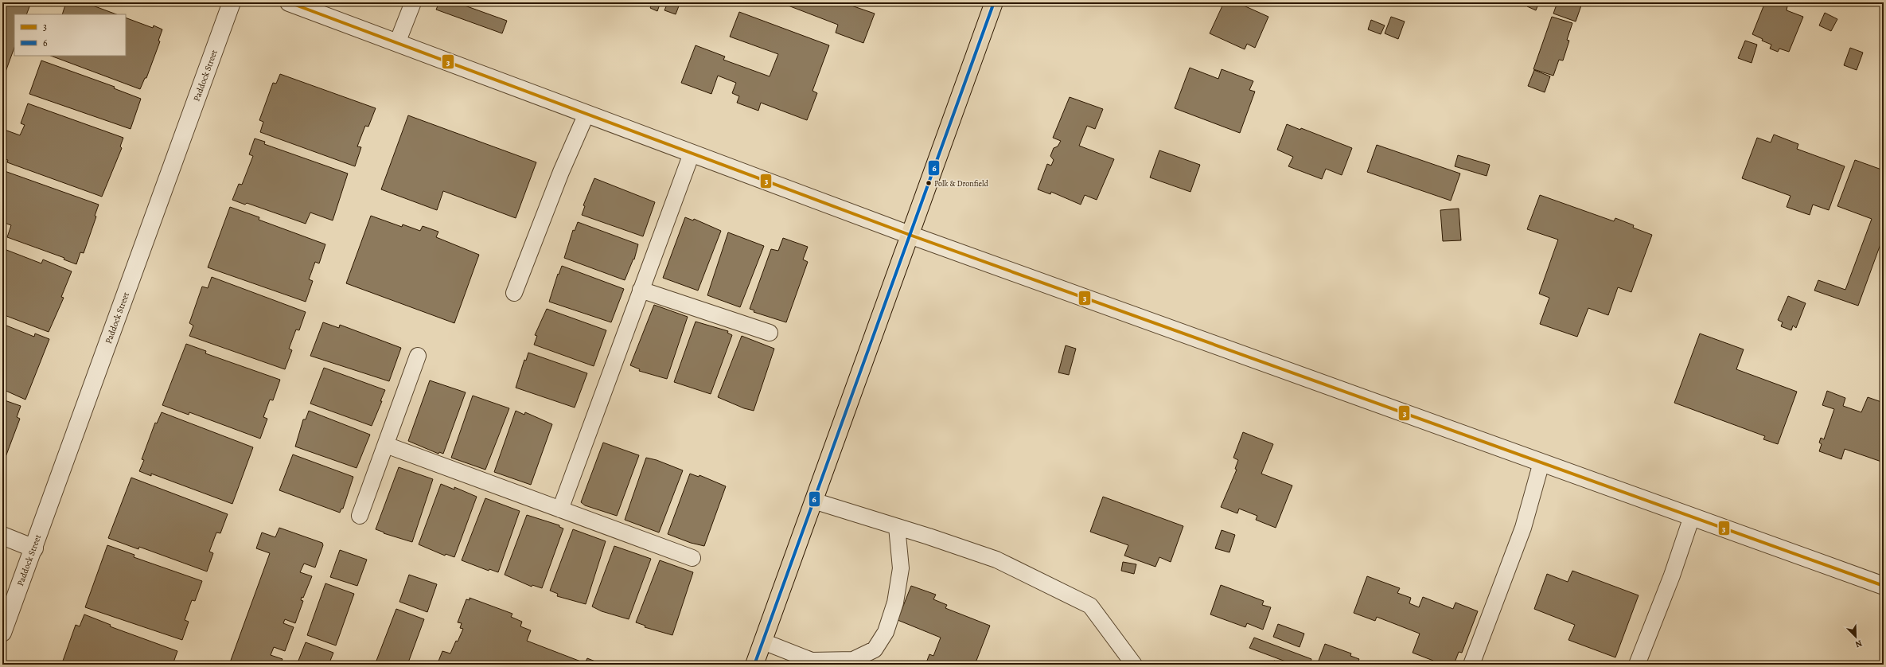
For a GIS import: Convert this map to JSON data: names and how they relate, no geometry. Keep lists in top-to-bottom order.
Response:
{
  "streets": {
    "street": ["Paddock Street"]
  },
  "places": ["Polk & Dronfield"],
  "lines": ["transit line 3", "transit line 6"],
  "legend": ["3", "6"],
  "north": "bottom right"
}
